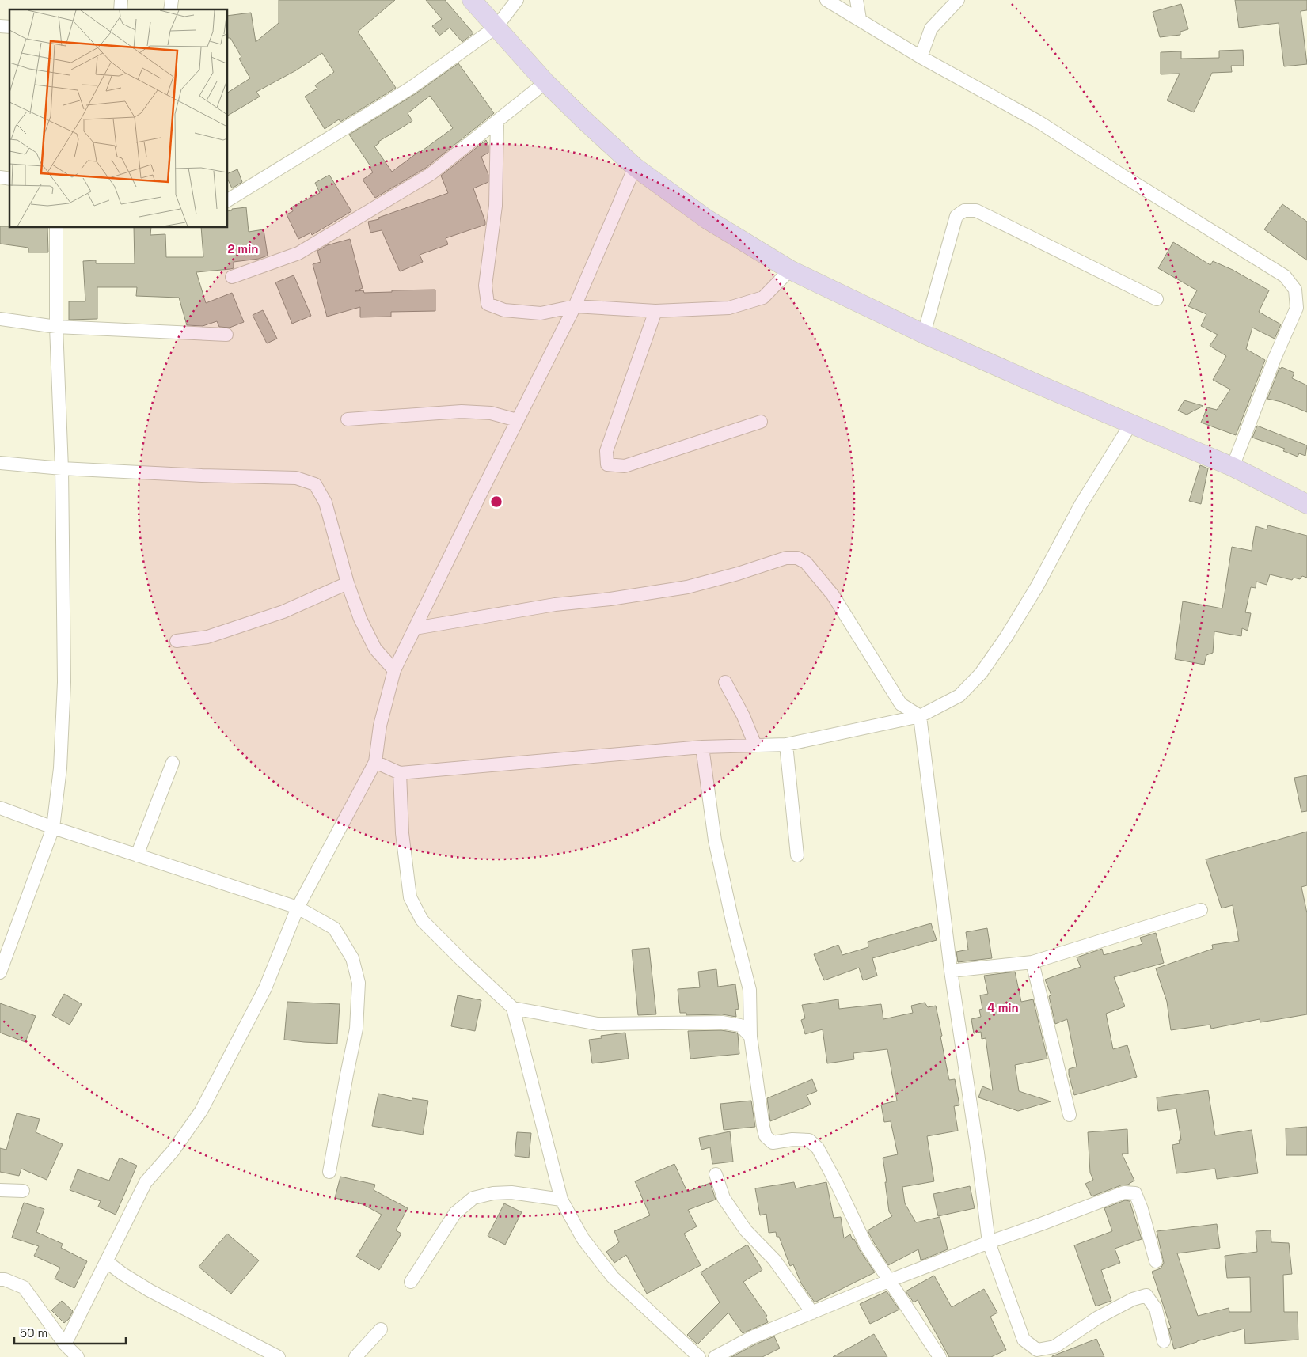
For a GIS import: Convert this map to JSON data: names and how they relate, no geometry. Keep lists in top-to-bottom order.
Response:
{
  "scale_bar": "50 m",
  "rings": ["2 min", "4 min"]
}
